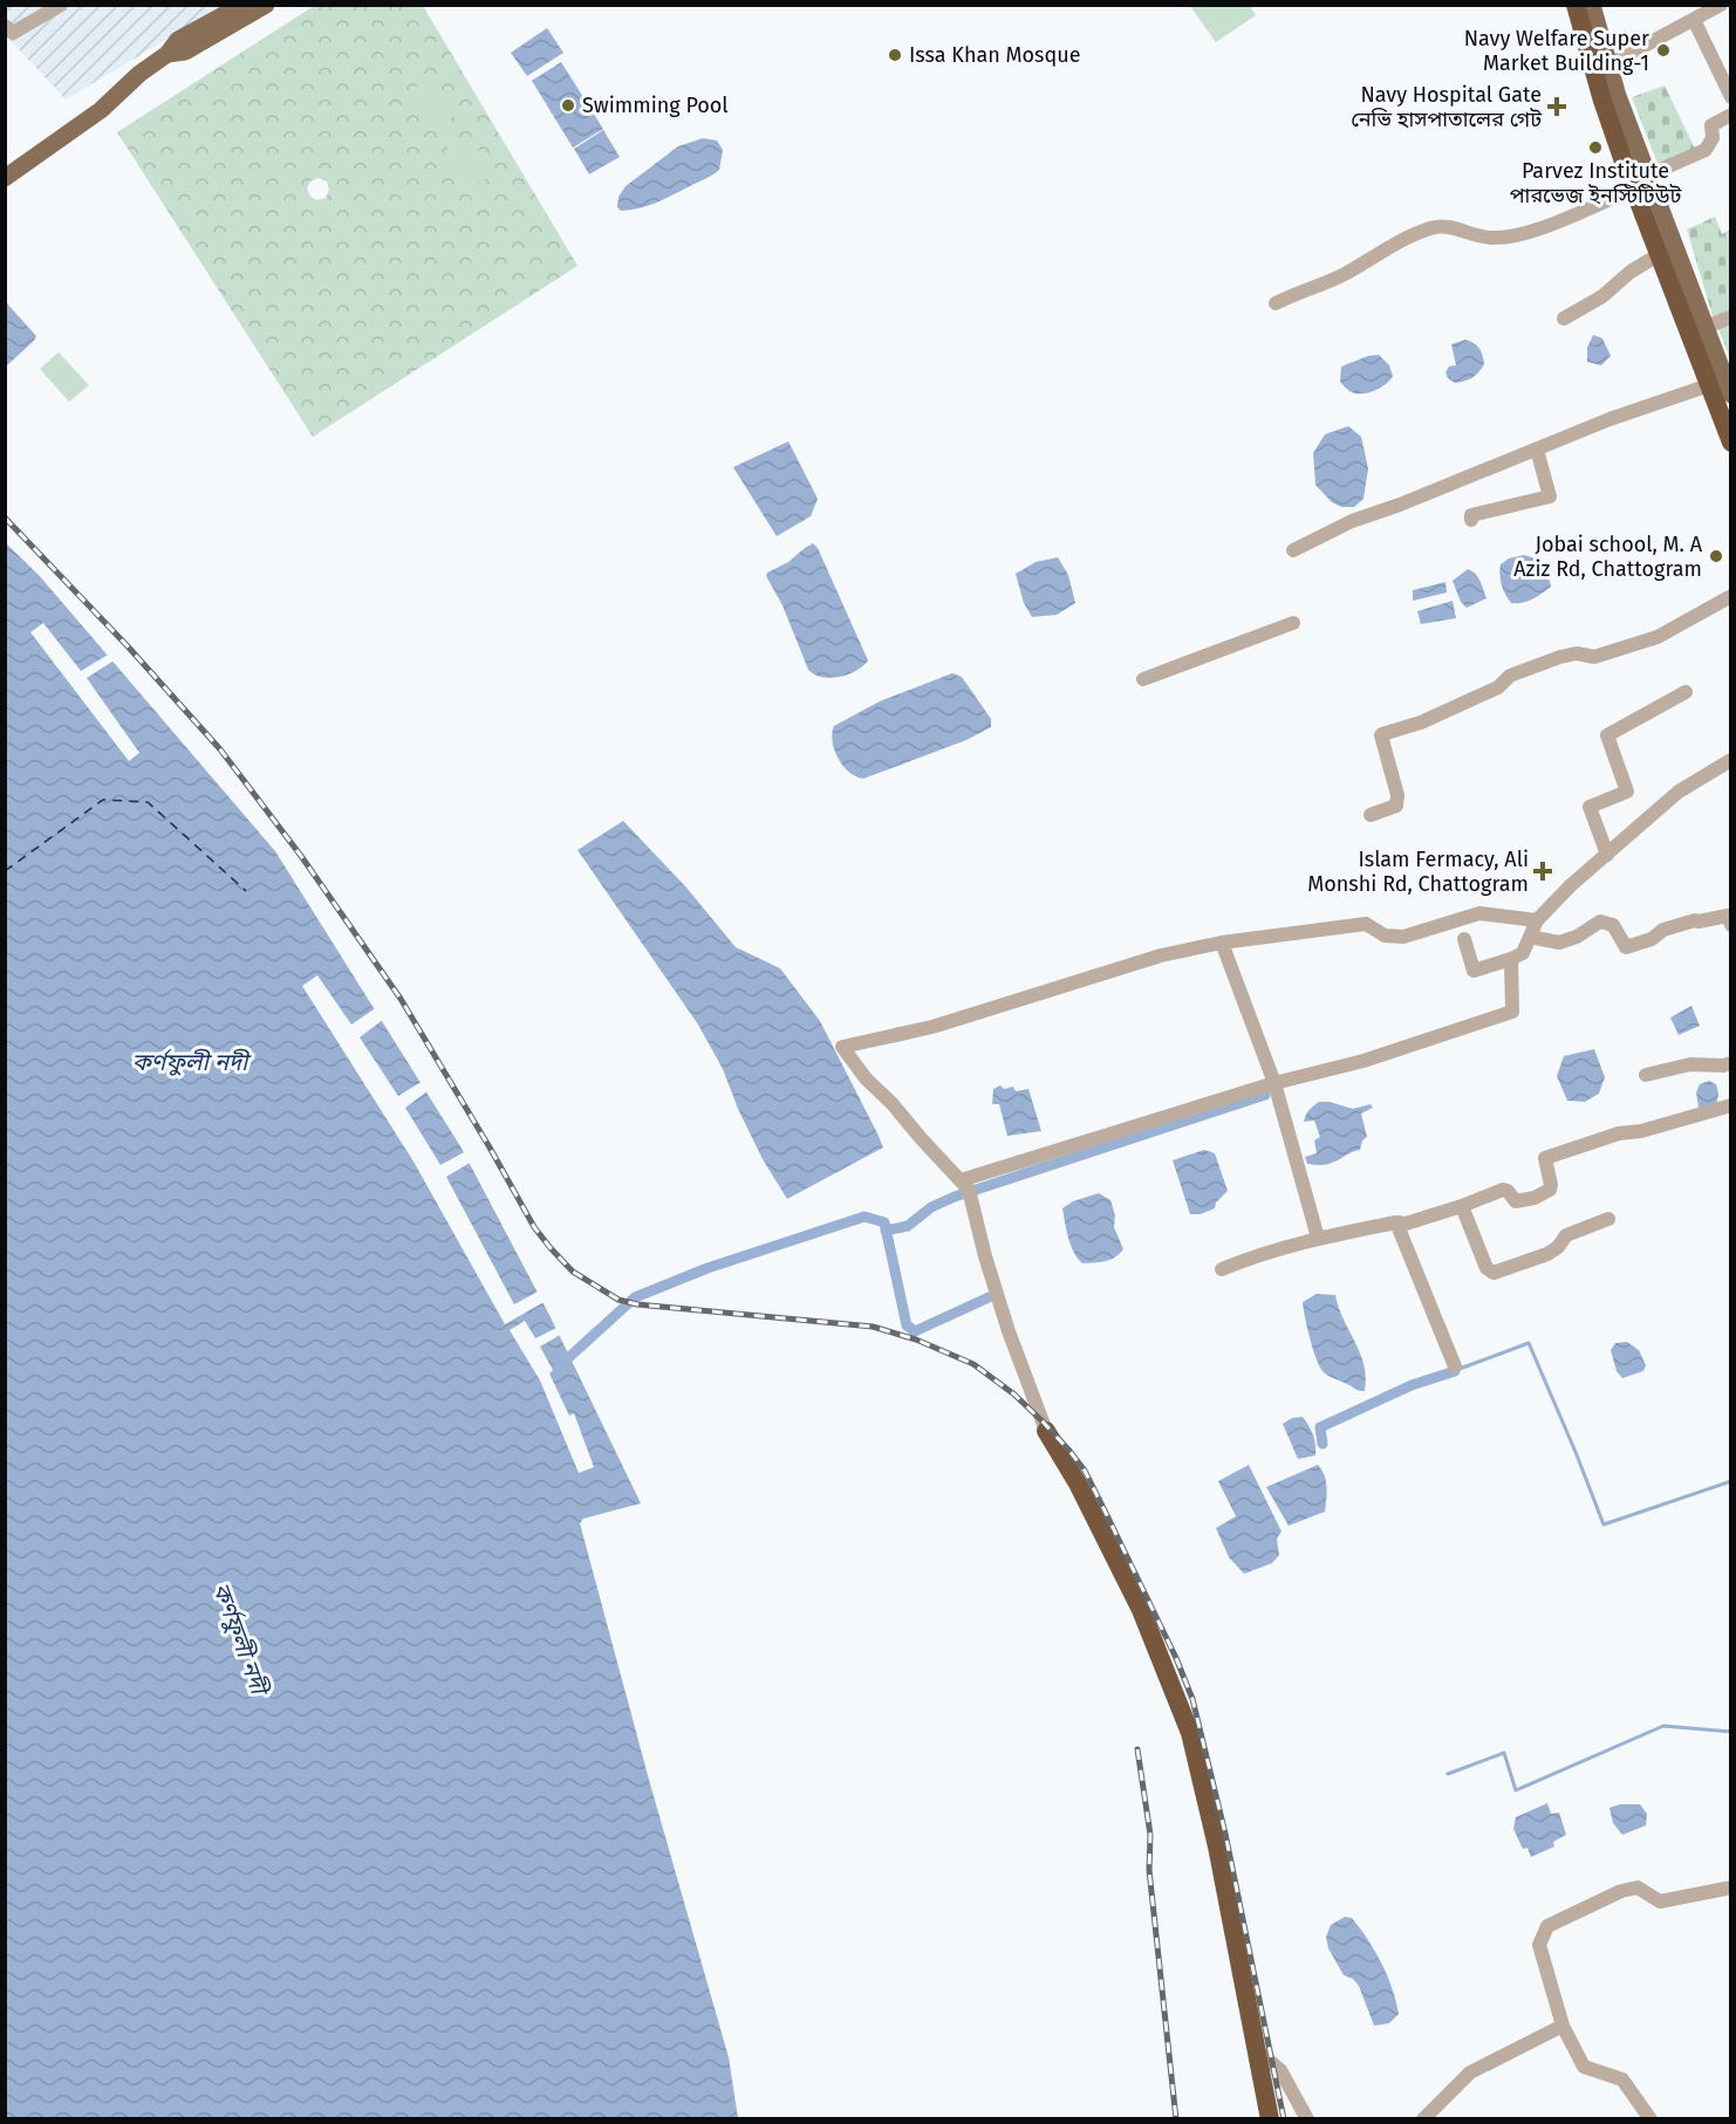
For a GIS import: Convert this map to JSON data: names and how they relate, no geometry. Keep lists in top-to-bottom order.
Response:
{
  "water": ["কর্ণফুলী নদী"],
  "places": {
    "other": [
      "Navy Welfare Super Market Building-1",
      "Issa Khan Mosque",
      "Swimming Pool",
      "Parvez Institute পারভেজ ইনস্টিটিউট",
      "Jobai school, M. A Aziz Rd, Chattogram"
    ],
    "health": ["Navy Hospital Gate নেভি হাসপাতালের গেট", "Islam Fermacy, Ali Monshi Rd, Chattogram"]
  }
}
